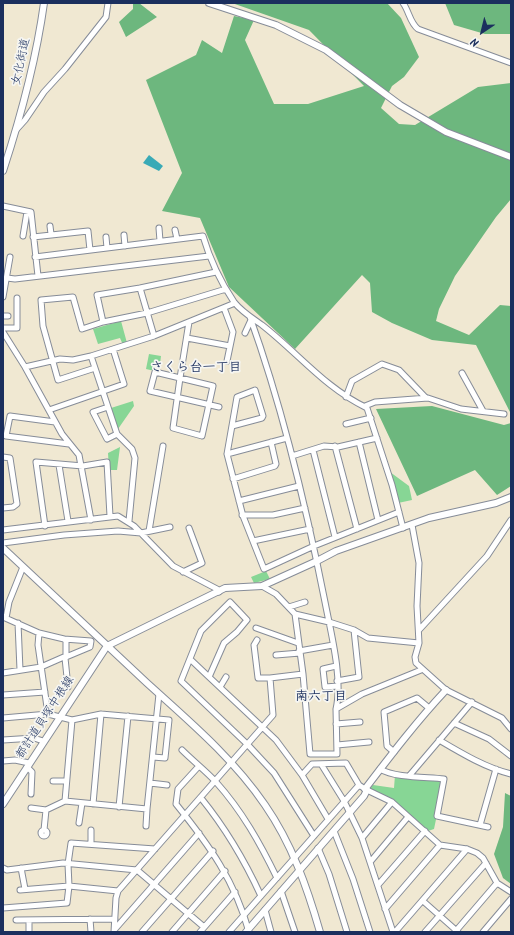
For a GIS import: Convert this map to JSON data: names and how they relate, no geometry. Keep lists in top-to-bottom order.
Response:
{
  "streets": {
    "street": ["女化街道", "都計道貝塚中根線"]
  },
  "districts": ["さくら台一丁目", "南六丁目"],
  "north": "bottom left"
}
